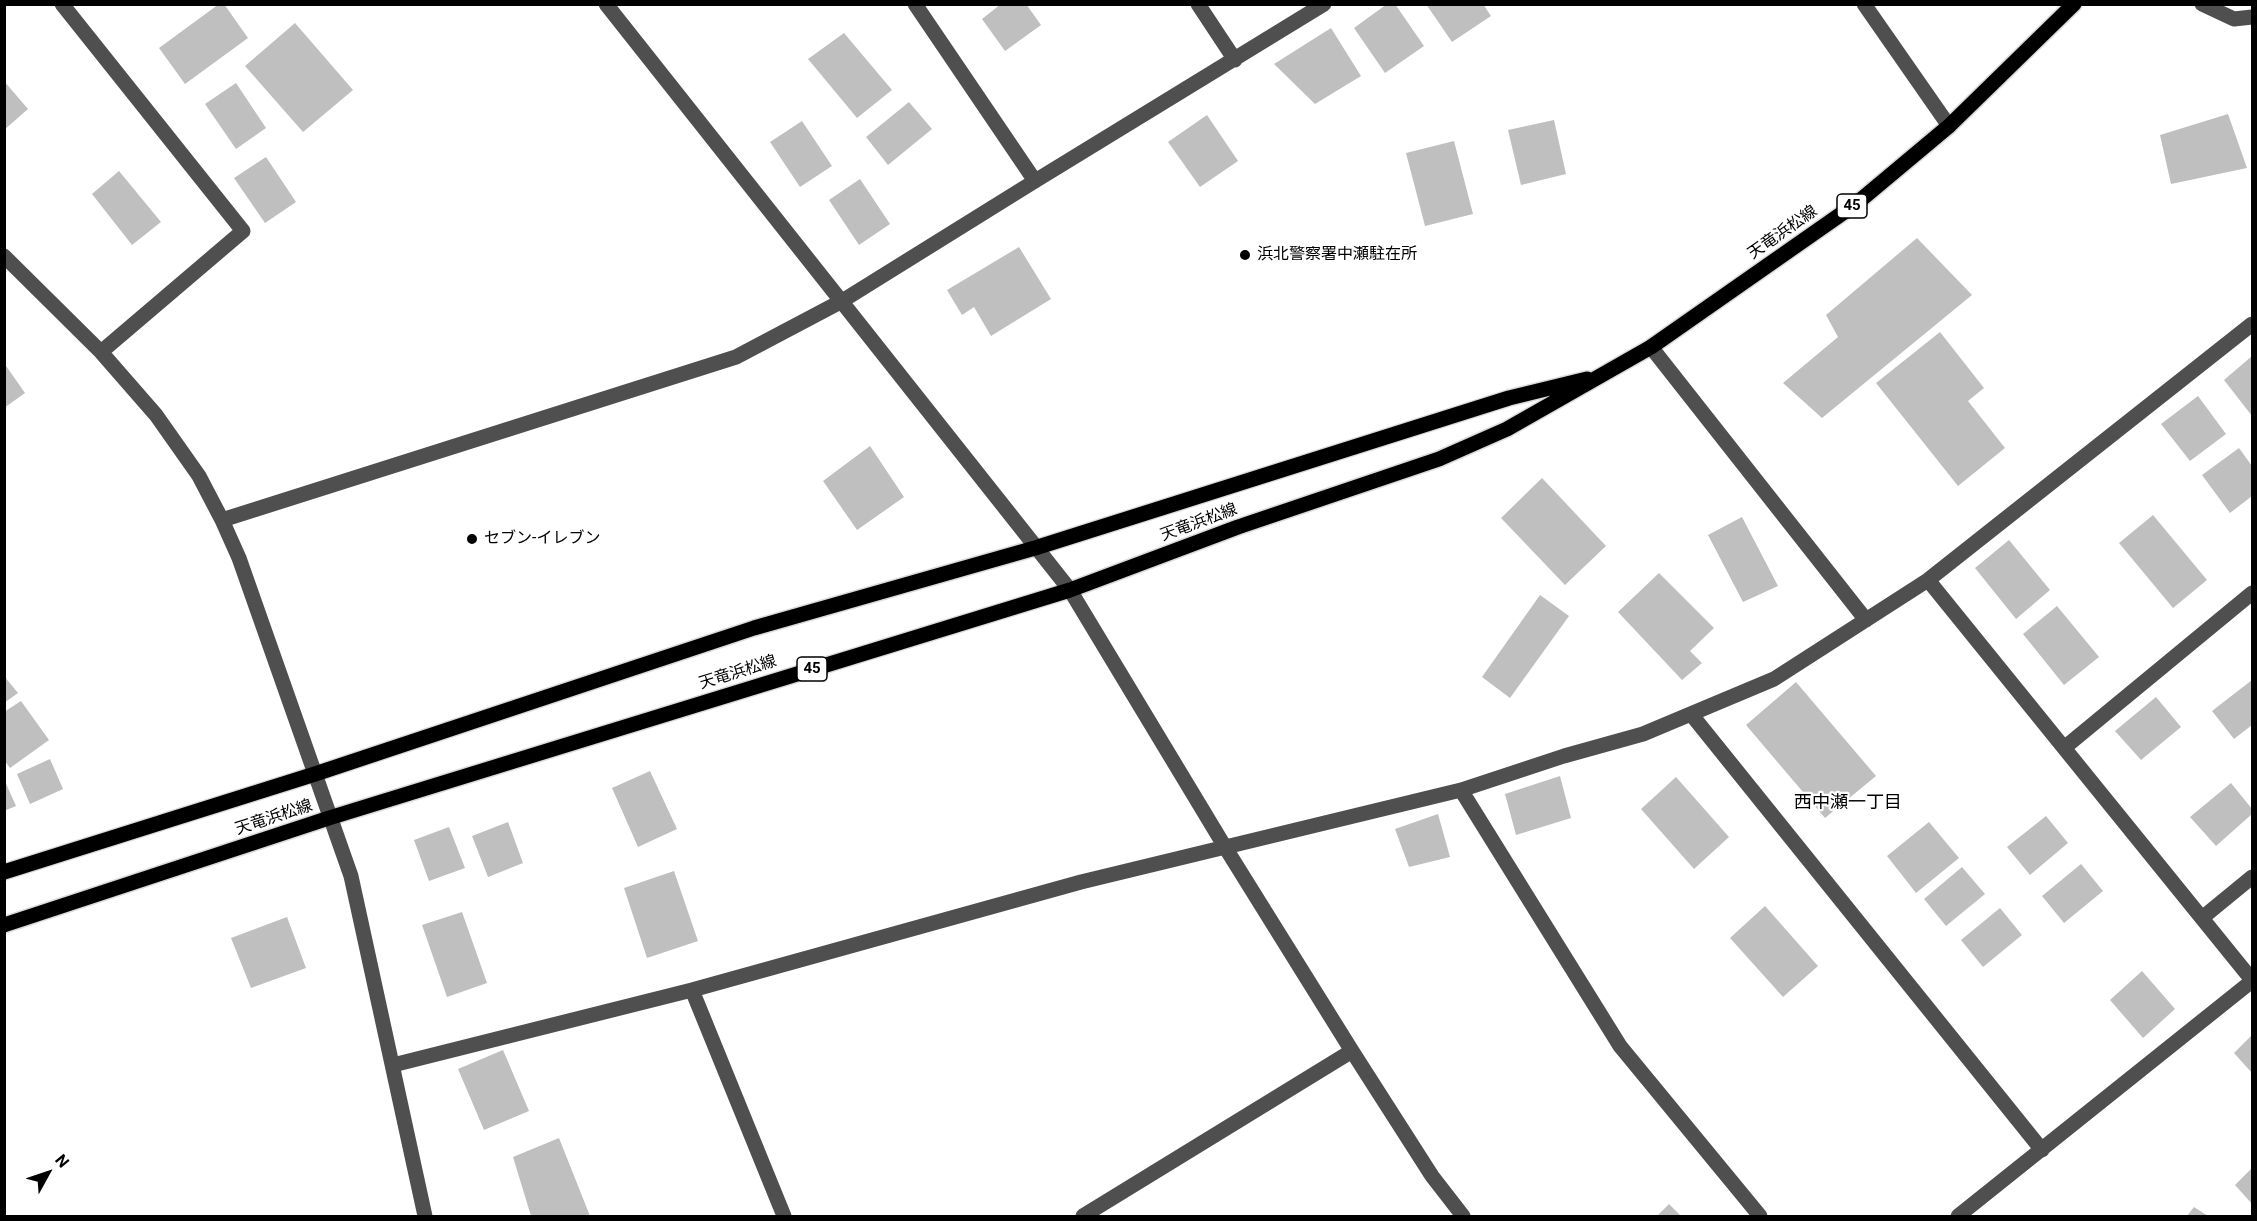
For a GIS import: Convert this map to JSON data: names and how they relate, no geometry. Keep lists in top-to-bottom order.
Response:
{
  "streets": {
    "main road": ["45", "天竜浜松線"]
  },
  "districts": ["西中瀬一丁目"],
  "places": ["浜北警察署中瀬駐在所", "セブン-イレブン"],
  "north": "top right"
}
